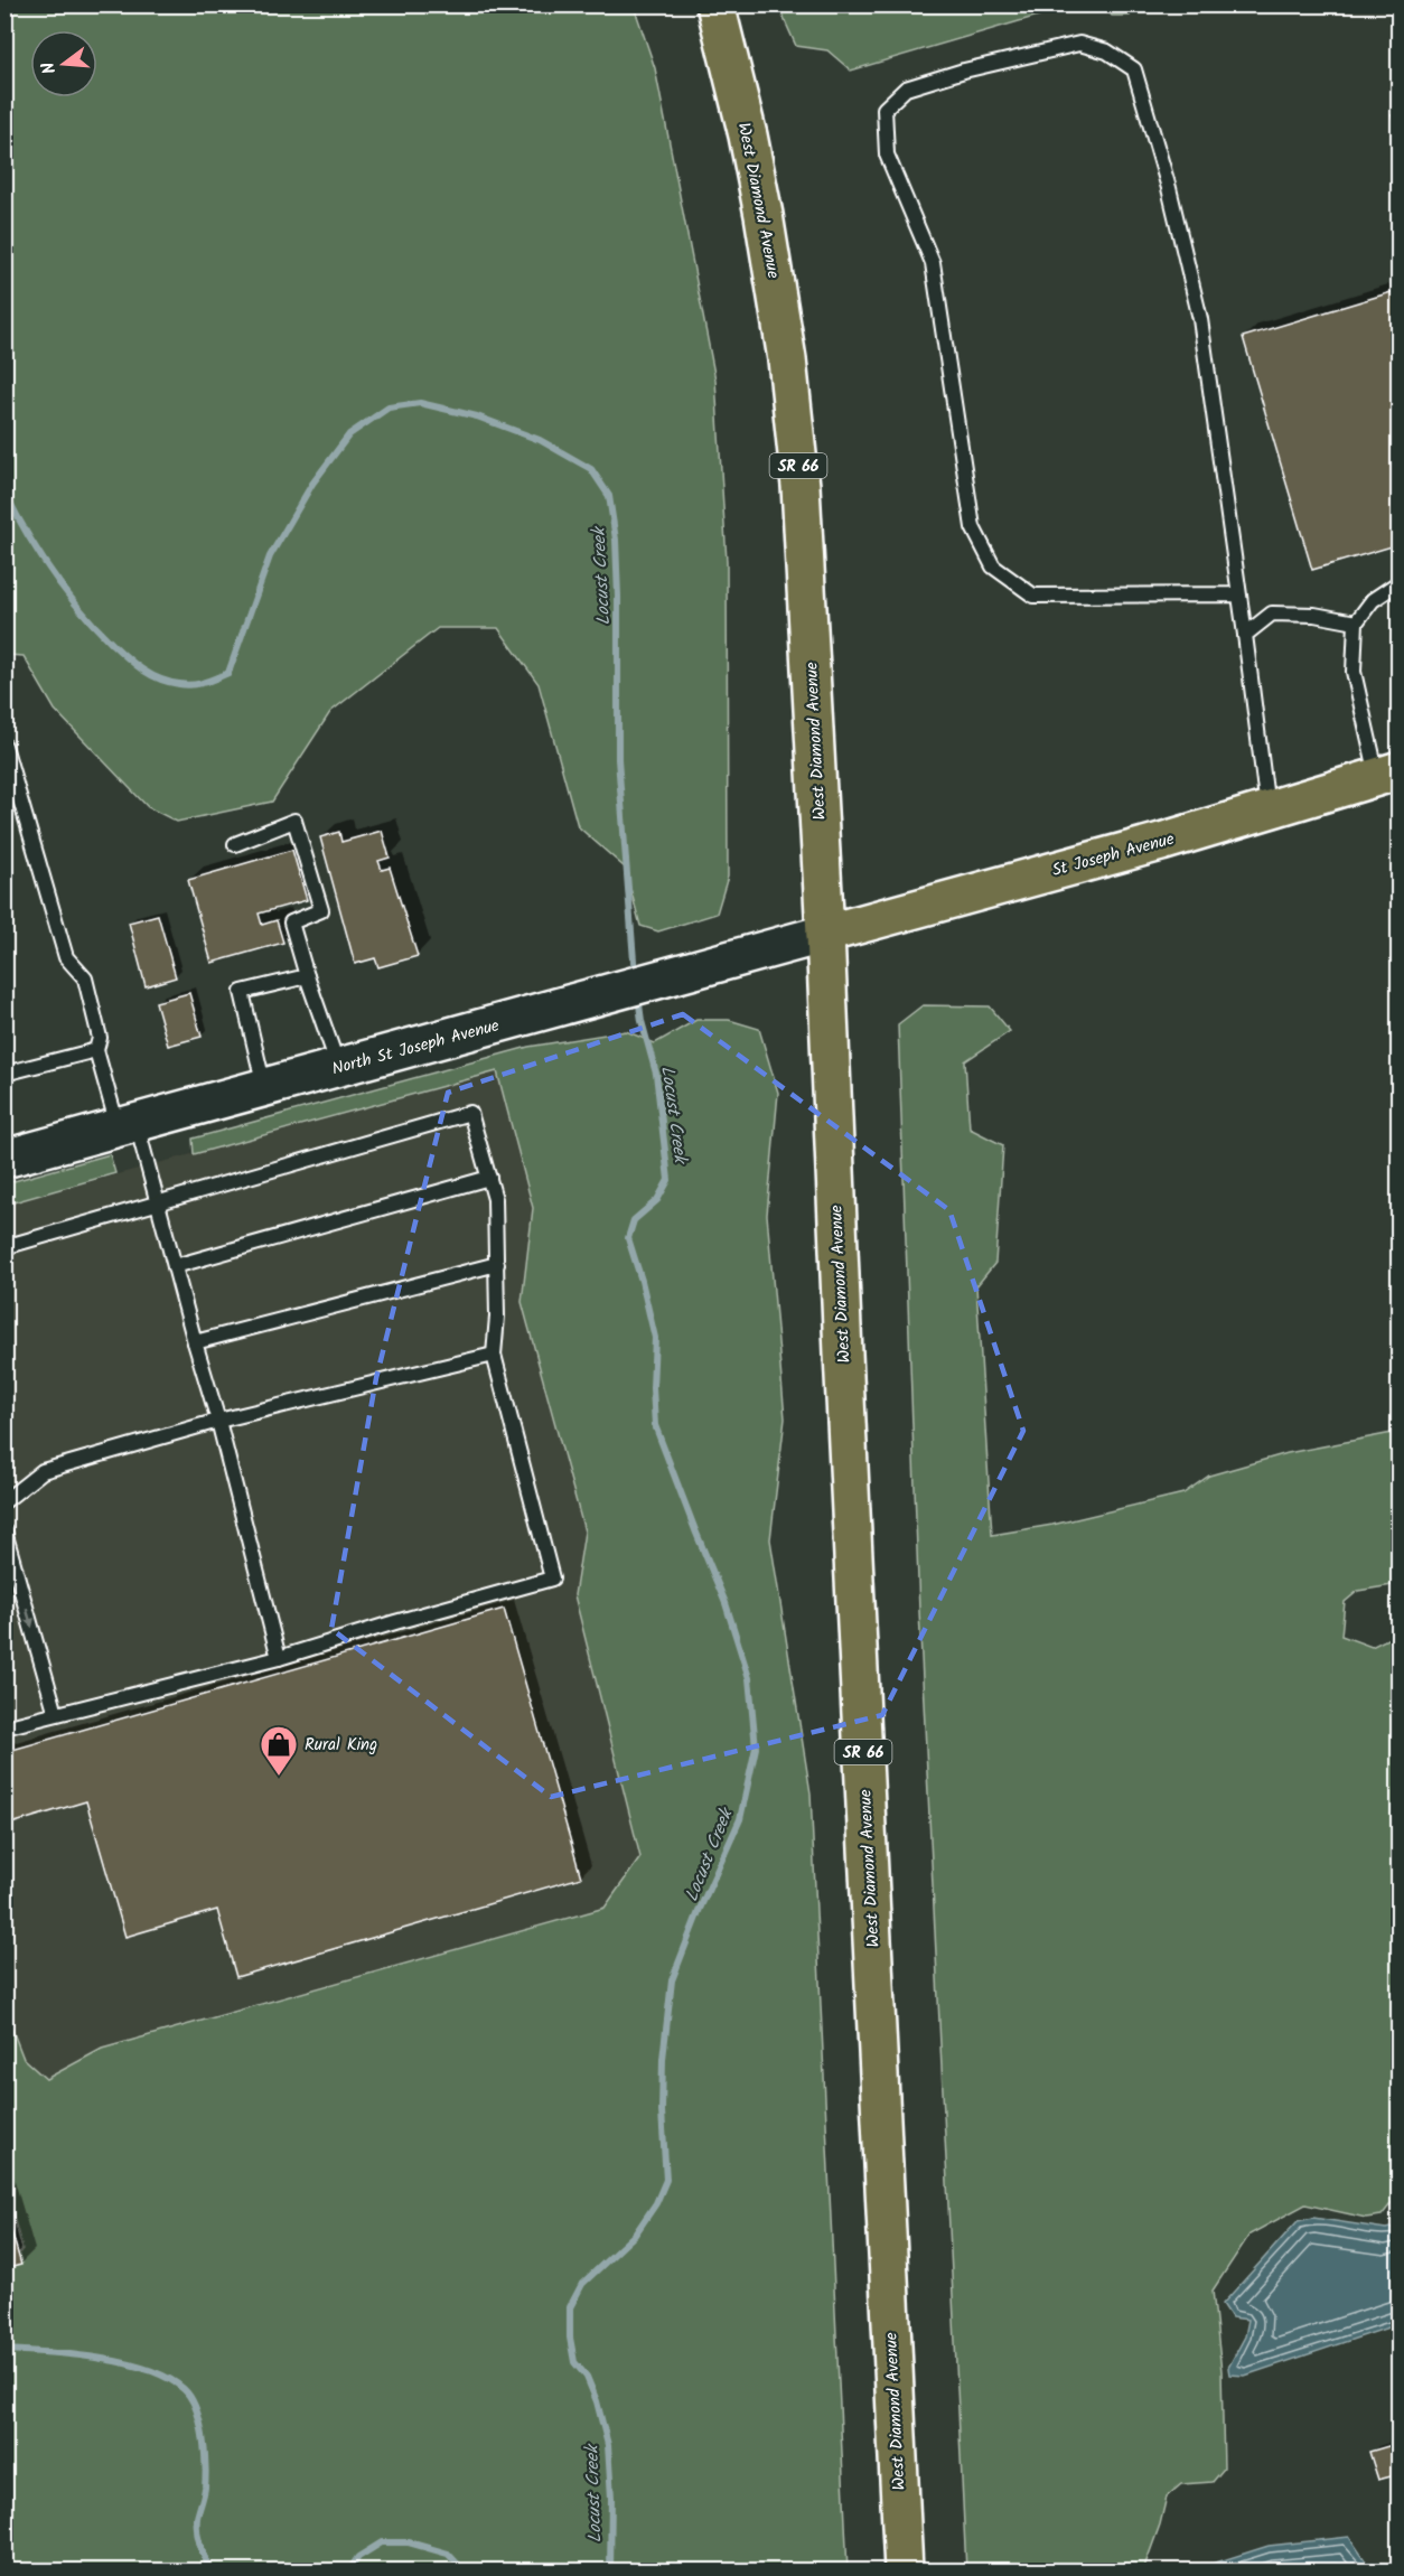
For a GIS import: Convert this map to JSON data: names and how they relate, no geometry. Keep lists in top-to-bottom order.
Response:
{
  "streets": {
    "main road": [
      "West Diamond Avenue",
      "SR 66",
      "St Joseph Avenue",
      "North St Joseph Avenue"
    ]
  },
  "crossings": [
    ["West Diamond Avenue", "St Joseph Avenue"],
    ["West Diamond Avenue", "North St Joseph Avenue"],
    ["St Joseph Avenue", "North St Joseph Avenue"]
  ],
  "water": ["Locust Creek"],
  "places": {
    "shop": ["Rural King"]
  },
  "north": "left"
}
